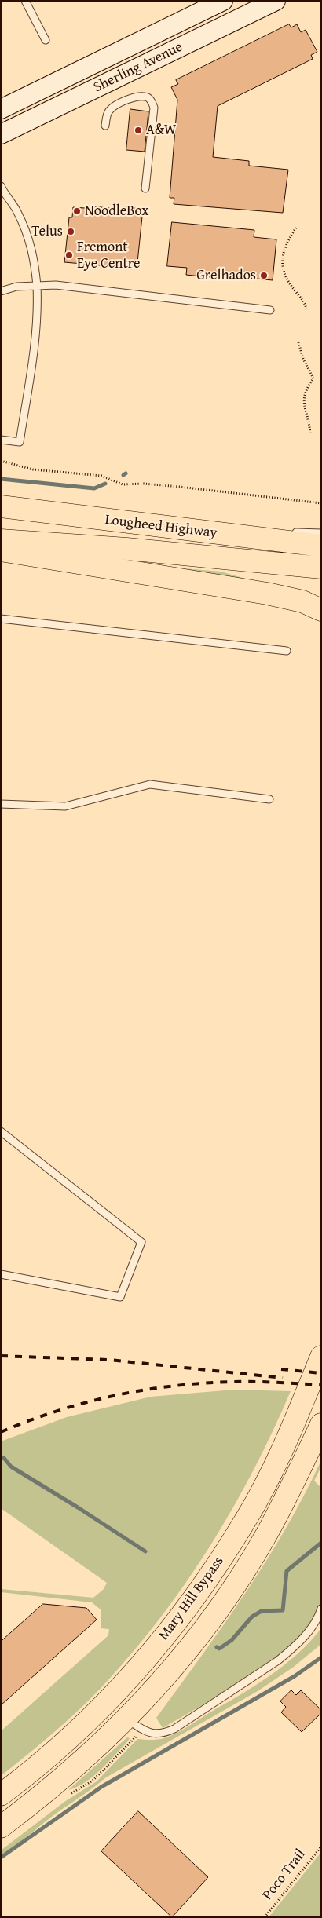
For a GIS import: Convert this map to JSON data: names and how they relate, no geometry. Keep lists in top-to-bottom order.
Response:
{
  "streets": {
    "main road": ["Sherling Avenue", "Lougheed Highway", "Mary Hill Bypass"],
    "path": ["Poco Trail"]
  },
  "places": [
    "A&W",
    "NoodleBox",
    "Telus",
    "Fremont Eye Centre",
    "Grelhados"
  ]
}
